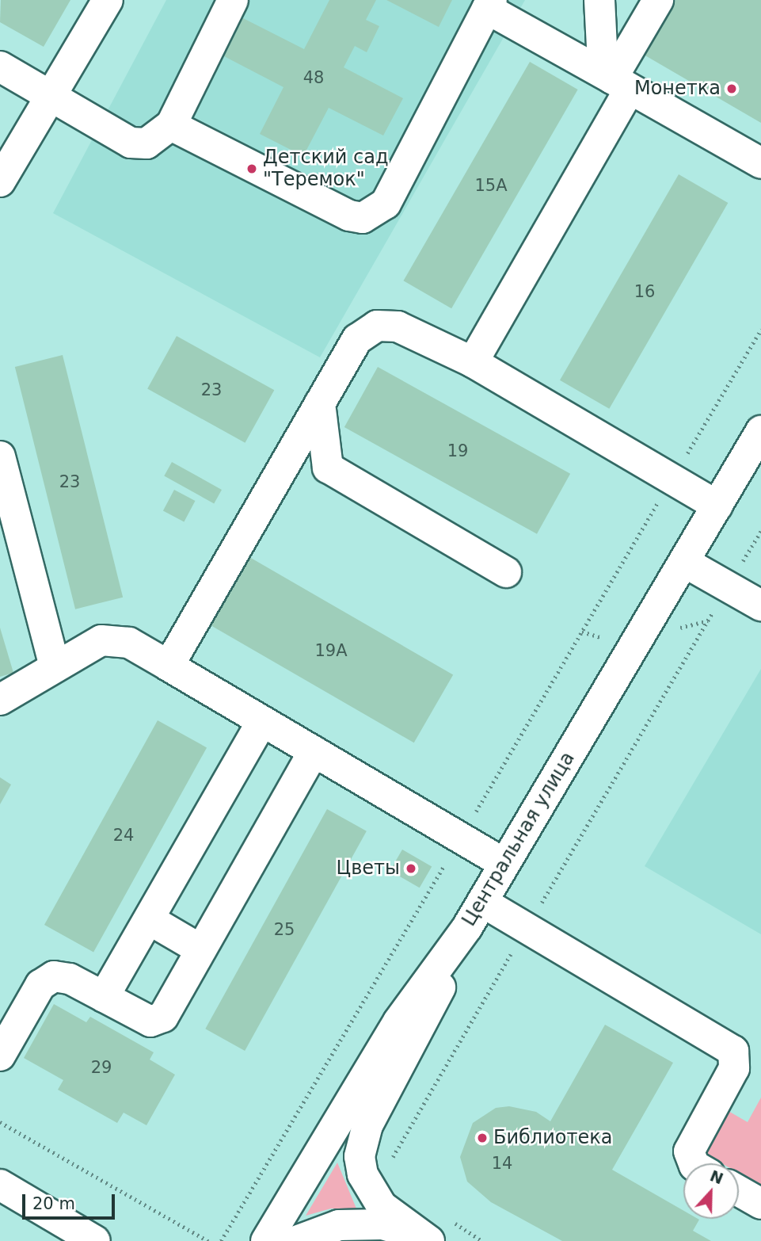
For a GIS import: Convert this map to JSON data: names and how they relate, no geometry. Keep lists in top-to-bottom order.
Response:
{
  "streets": {
    "street": ["Центральная улица"]
  },
  "places": [
    "Монетка",
    "Детский сад \"Теремок\"",
    "Цветы",
    "Библиотека"
  ],
  "house_numbers": [
    "48",
    "15А",
    "16",
    "23",
    "19",
    "23",
    "19А",
    "24",
    "25",
    "29",
    "14"
  ],
  "scale_bar": "20 m",
  "north": "top"
}
